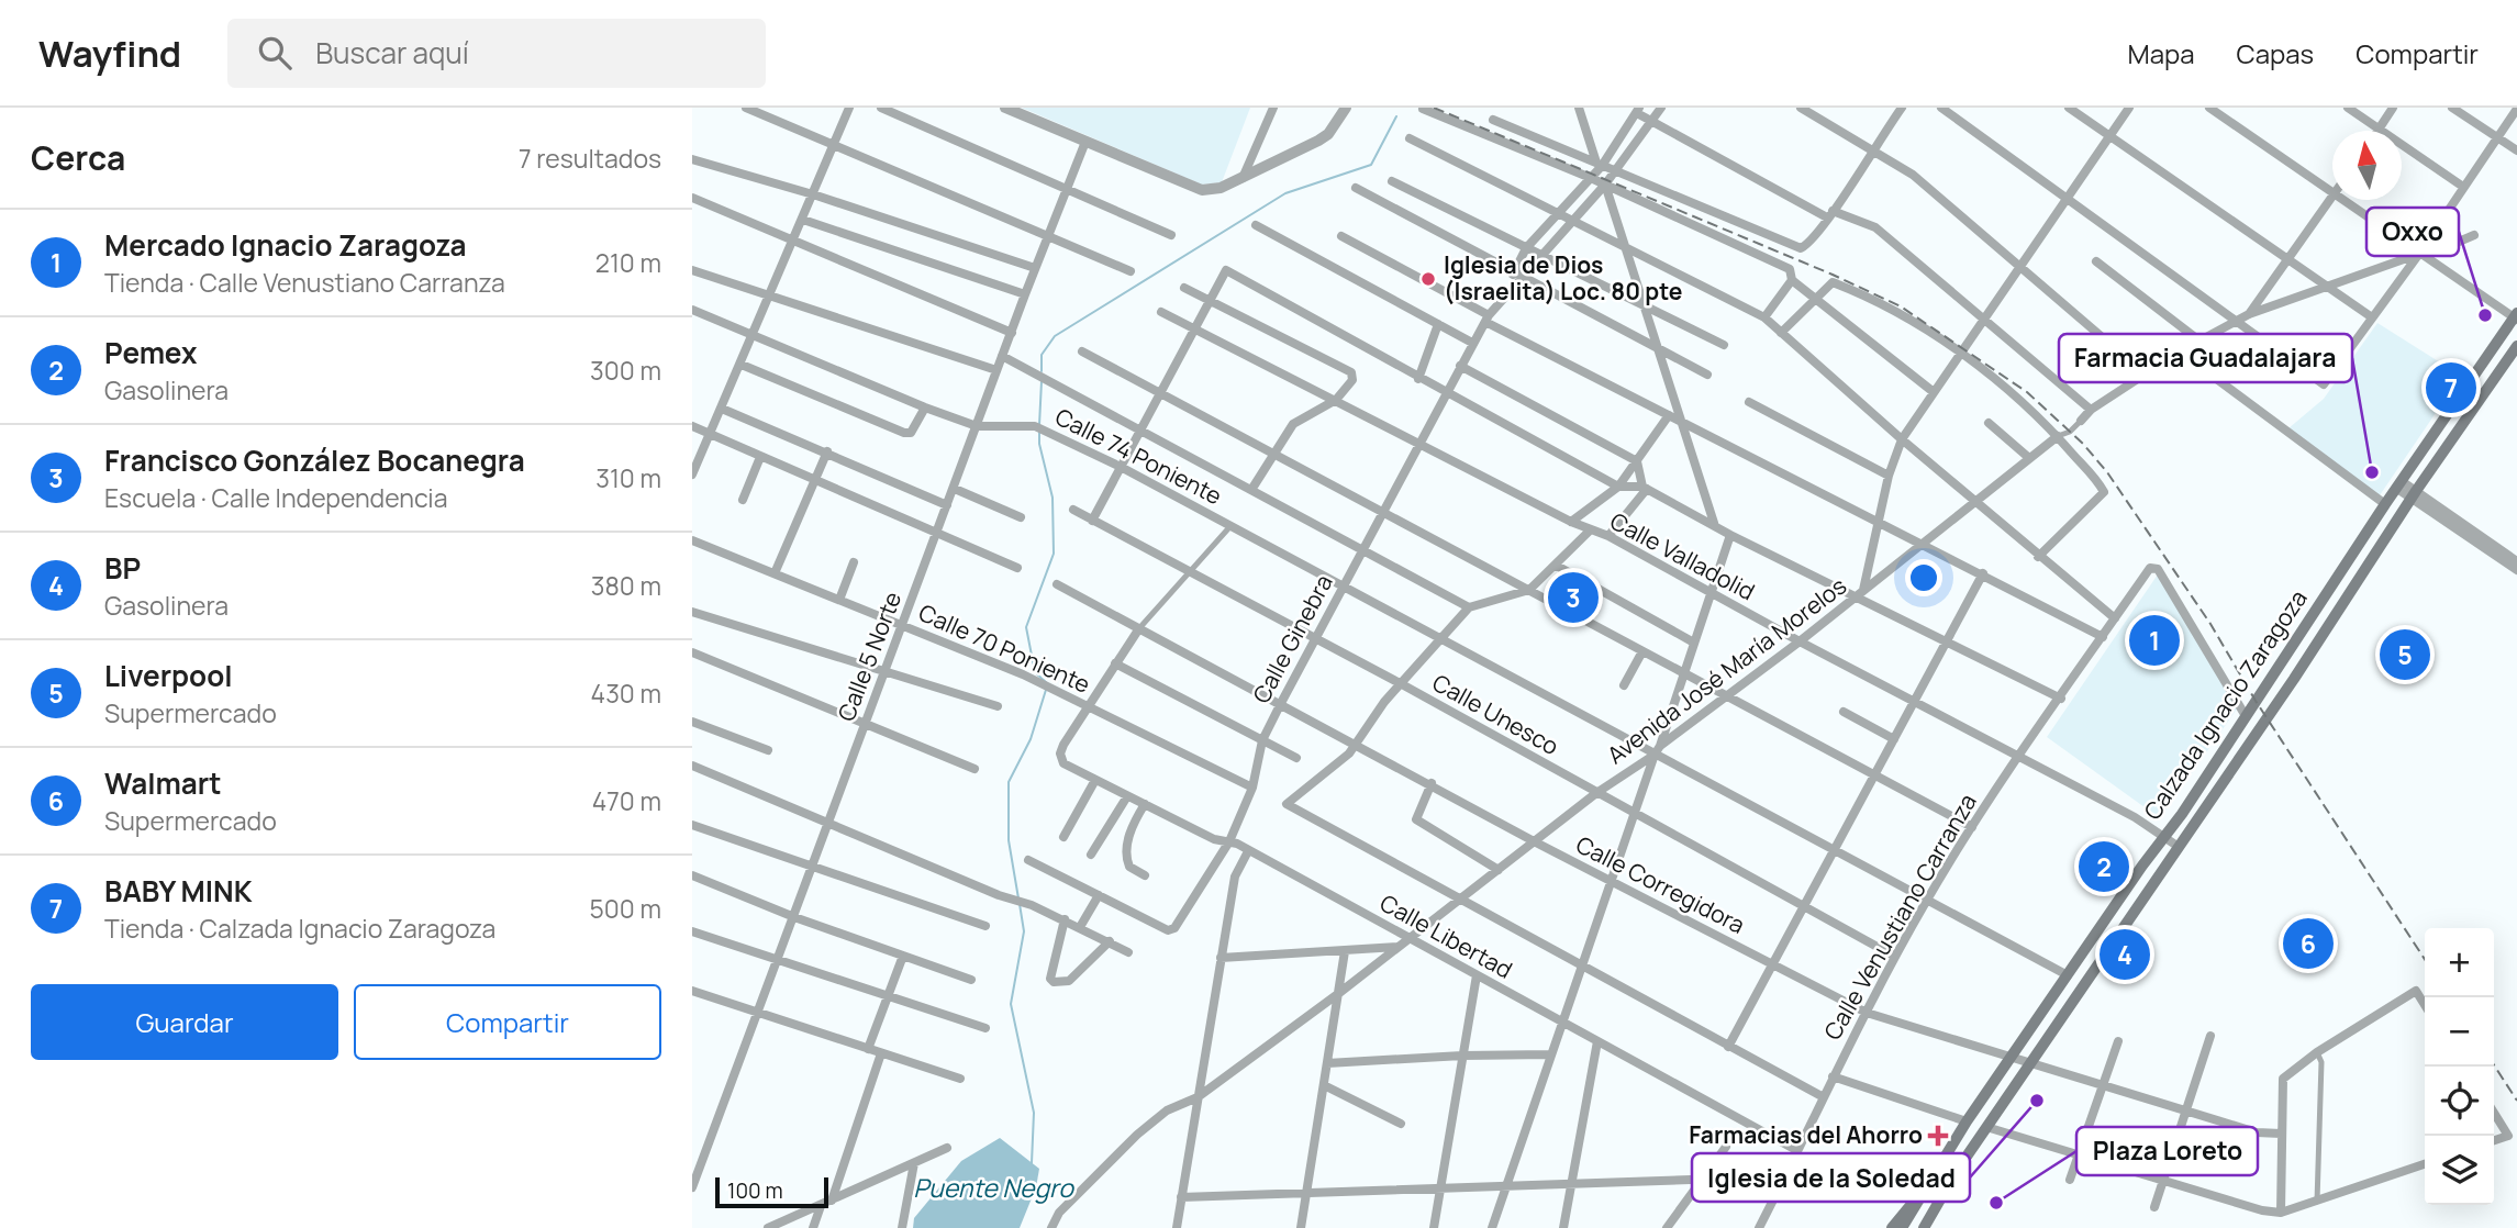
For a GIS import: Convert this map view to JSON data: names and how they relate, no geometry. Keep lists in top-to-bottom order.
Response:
{
  "streets": {
    "main road": ["Calzada Ignacio Zaragoza"],
    "street": [
      "Calle 74 Poniente",
      "Calle Valladolid",
      "Calle Ginebra",
      "Calle 70 Poniente",
      "Calle 5 Norte",
      "Avenida José María Morelos",
      "Calle Unesco",
      "Calle Corregidora",
      "Calle Venustiano Carranza",
      "Calle Libertad"
    ]
  },
  "crossings": [
    ["Calle 74 Poniente", "Calle Ginebra"],
    ["Calle 74 Poniente", "Calle 5 Norte"],
    ["Calle 74 Poniente", "Avenida José María Morelos"],
    ["Calle 74 Poniente", "Calzada Ignacio Zaragoza"],
    ["Calle 74 Poniente", "Calle Venustiano Carranza"],
    ["Calle Valladolid", "Calle Ginebra"],
    ["Calle Valladolid", "Avenida José María Morelos"],
    ["Calle Valladolid", "Calzada Ignacio Zaragoza"],
    ["Calle Valladolid", "Calle Venustiano Carranza"],
    ["Calle Ginebra", "Calle 70 Poniente"],
    ["Calle Ginebra", "Calle Unesco"],
    ["Calle Ginebra", "Calle Corregidora"],
    ["Calle Ginebra", "Calle Libertad"],
    ["Calle 70 Poniente", "Calle 5 Norte"],
    ["Calle 70 Poniente", "Calle Libertad"],
    ["Avenida José María Morelos", "Calle Unesco"],
    ["Avenida José María Morelos", "Calle Corregidora"],
    ["Avenida José María Morelos", "Calle Libertad"],
    ["Calzada Ignacio Zaragoza", "Calle Corregidora"],
    ["Calzada Ignacio Zaragoza", "Calle Venustiano Carranza"],
    ["Calle Unesco", "Calle Venustiano Carranza"],
    ["Calle Corregidora", "Calle Venustiano Carranza"],
    ["Calle Venustiano Carranza", "Calle Libertad"]
  ],
  "water": ["Puente Negro"],
  "places": {
    "other": [
      "Iglesia de Dios (Israelita) Loc. 80 pte",
      "Oxxo",
      "Farmacia Guadalajara",
      "Iglesia de la Soledad",
      "Plaza Loreto"
    ],
    "health": ["Farmacias del Ahorro"]
  },
  "scale_bar": "100 m",
  "north": "top",
  "page": {
    "header": "Wayfind",
    "search": "Buscar aquí",
    "nav": ["Mapa", "Capas", "Compartir"],
    "heading": ["Cerca", "7 resultados"],
    "list": [
      {
        "mark": "1",
        "name": "Mercado Ignacio Zaragoza",
        "note": "Tienda · Calle Venustiano Carranza",
        "value": "210 m"
      },
      {
        "mark": "2",
        "name": "Pemex",
        "note": "Gasolinera",
        "value": "300 m"
      },
      {
        "mark": "3",
        "name": "Francisco González Bocanegra",
        "note": "Escuela · Calle Independencia",
        "value": "310 m"
      },
      {
        "mark": "4",
        "name": "BP",
        "note": "Gasolinera",
        "value": "380 m"
      },
      {
        "mark": "5",
        "name": "Liverpool",
        "note": "Supermercado",
        "value": "430 m"
      },
      {
        "mark": "6",
        "name": "Walmart",
        "note": "Supermercado",
        "value": "470 m"
      },
      {
        "mark": "7",
        "name": "BABY MINK",
        "note": "Tienda · Calzada Ignacio Zaragoza",
        "value": "500 m"
      }
    ],
    "pins": [
      "7",
      "3",
      "1",
      "5",
      "2",
      "6",
      "4"
    ],
    "map_buttons": ["+", "−"],
    "buttons": ["Guardar", "Compartir"],
    "scale": "100 m"
  }
}
